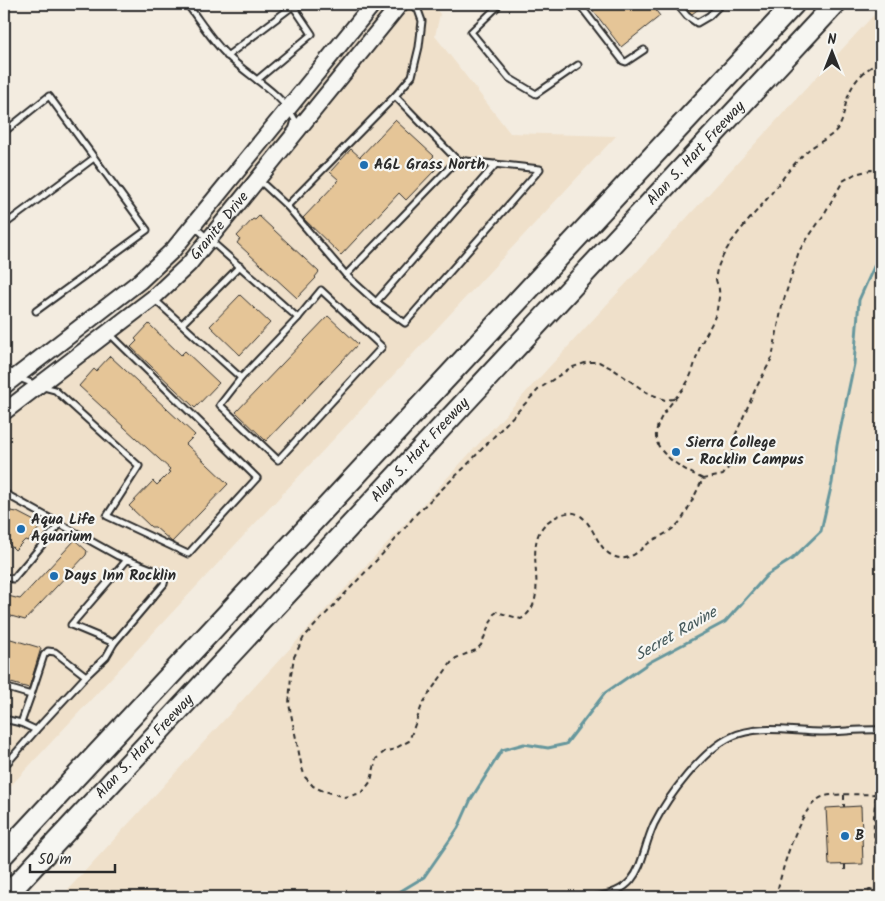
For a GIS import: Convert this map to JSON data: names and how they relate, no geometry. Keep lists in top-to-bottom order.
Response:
{
  "streets": {
    "highway": ["Alan S. Hart Freeway"],
    "street": ["Granite Drive"]
  },
  "water": ["Secret Ravine"],
  "places": [
    "AGL Grass North",
    "Sierra College - Rocklin Campus",
    "Aqua Life Aquarium",
    "Days Inn Rocklin",
    "B"
  ],
  "scale_bar": "50 m",
  "north": "top"
}
